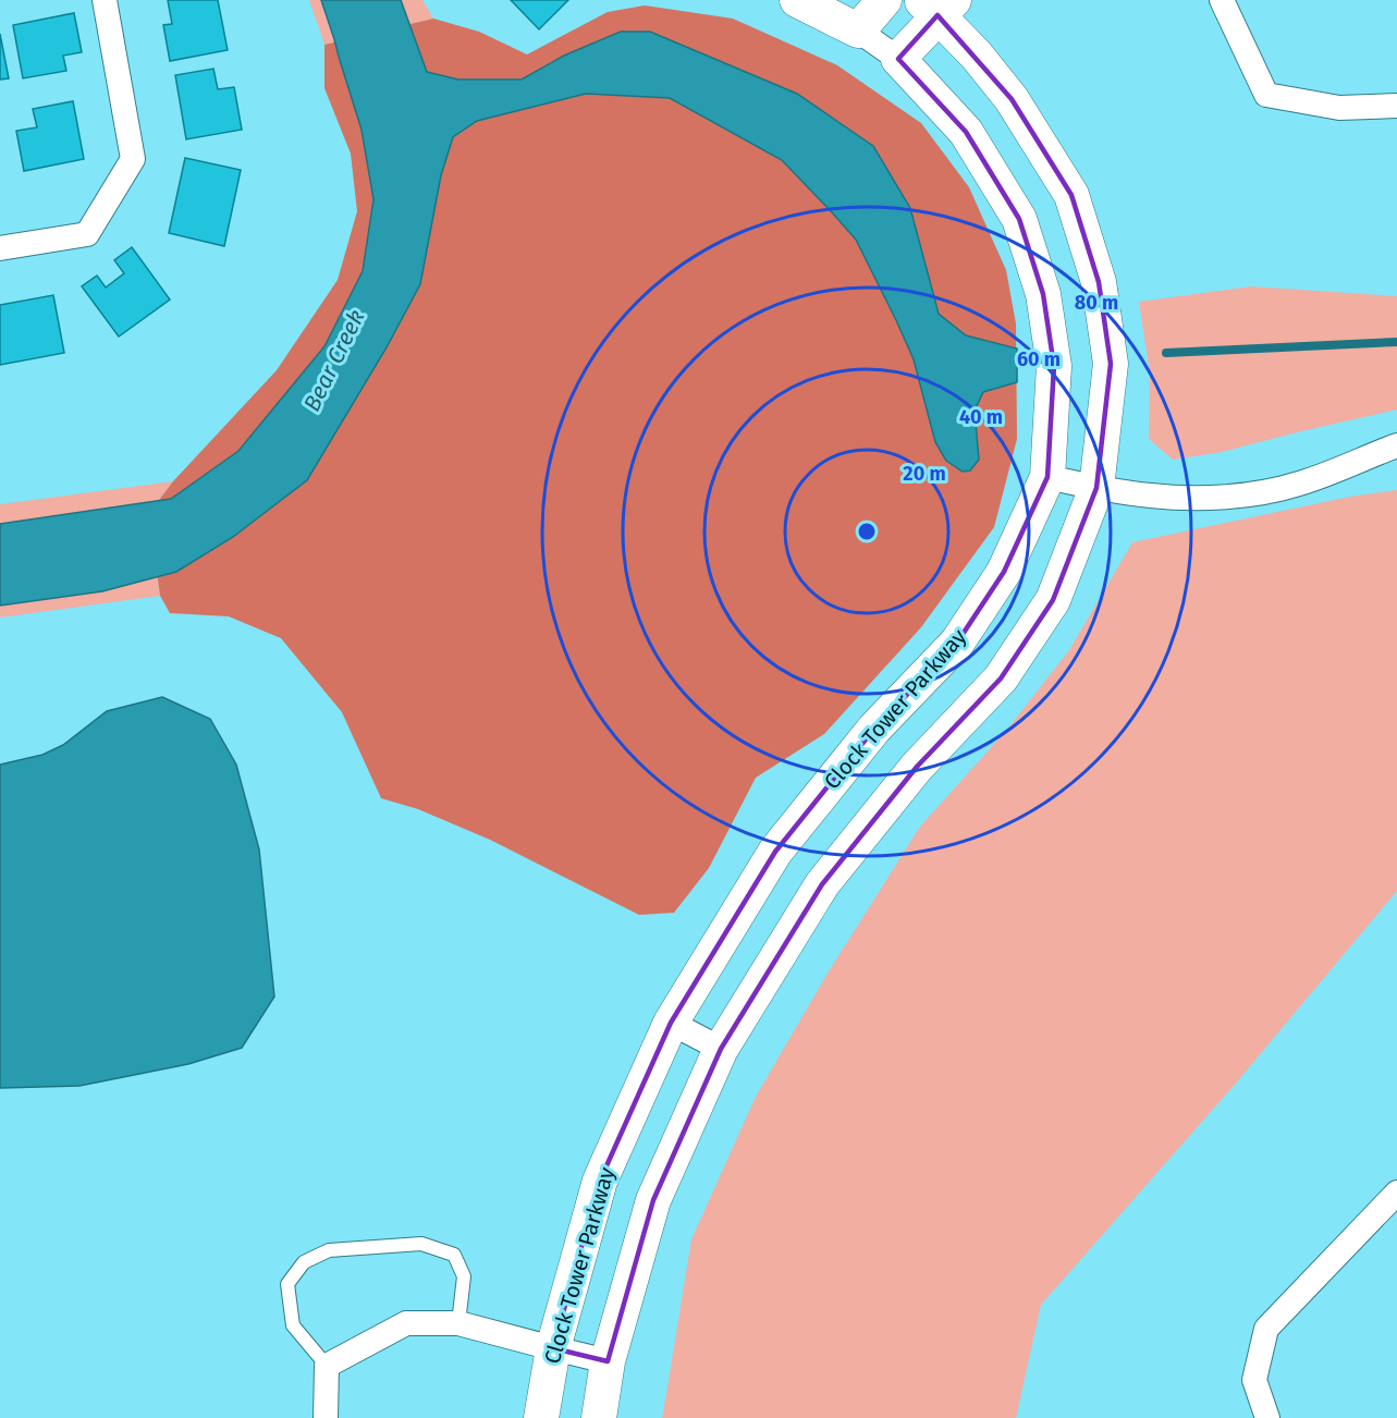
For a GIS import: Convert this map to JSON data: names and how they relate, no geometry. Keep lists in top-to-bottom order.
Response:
{
  "streets": {
    "street": ["Clock Tower Parkway"]
  },
  "water": ["Bear Creek"],
  "rings": [
    "80 m",
    "60 m",
    "40 m",
    "20 m"
  ]
}
